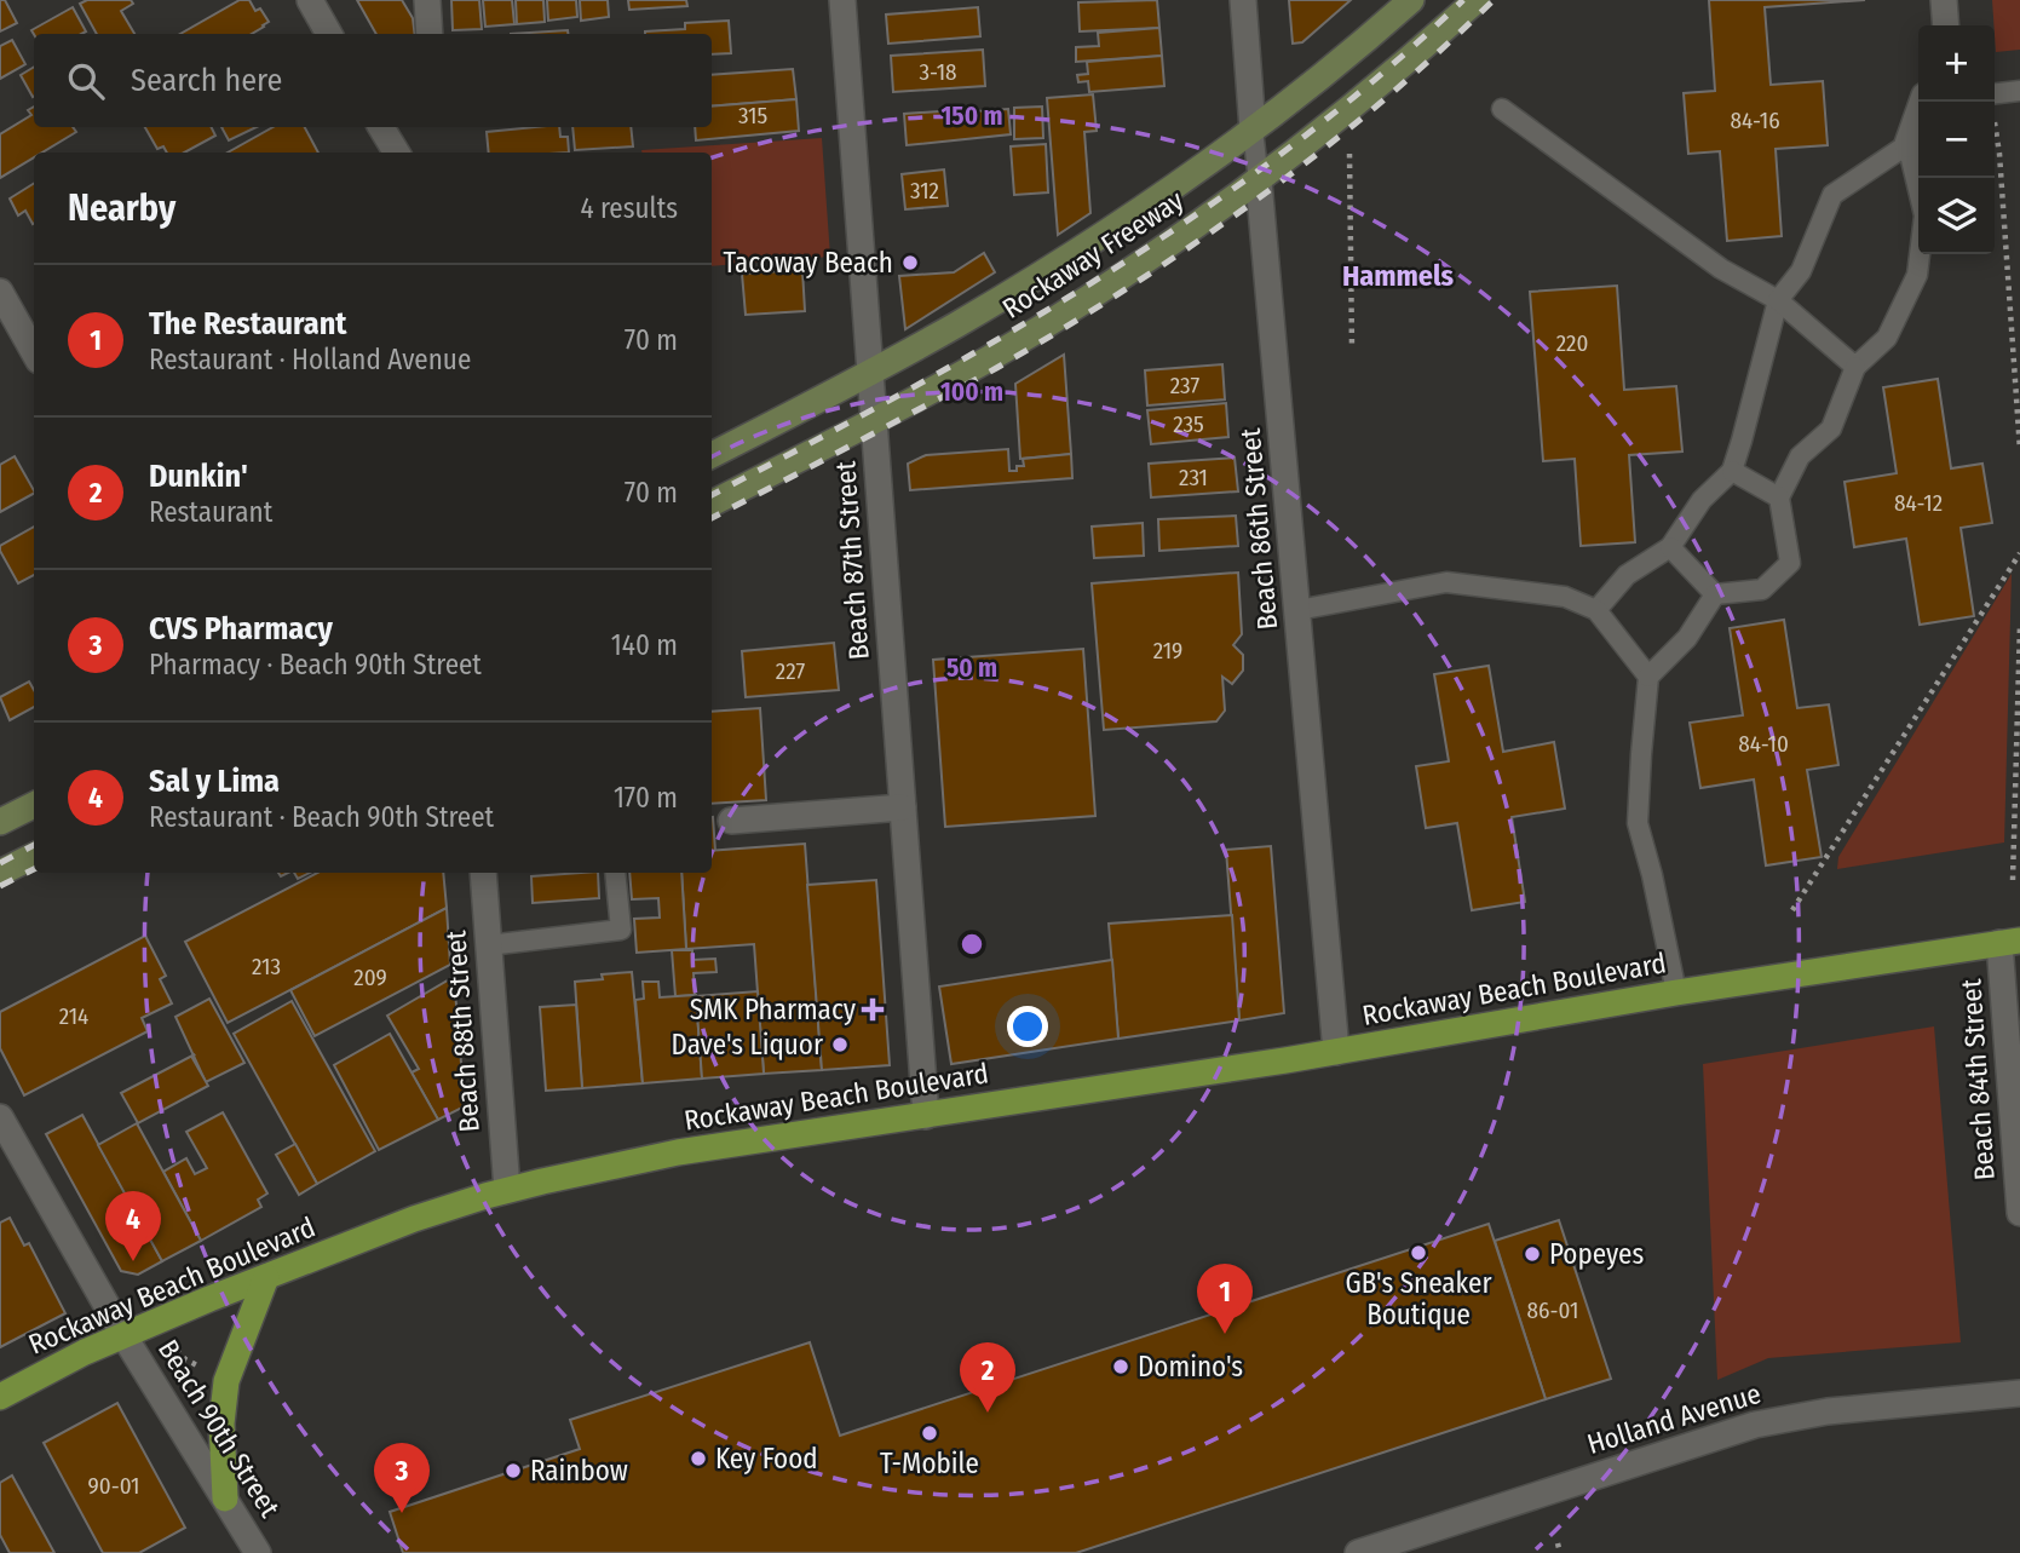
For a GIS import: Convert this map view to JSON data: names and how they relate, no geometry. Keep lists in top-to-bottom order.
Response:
{
  "streets": {
    "main road": ["Rockaway Beach Boulevard"],
    "street": [
      "Rockaway Freeway",
      "Beach 86th Street",
      "Beach 87th Street",
      "Beach 88th Street",
      "Beach 84th Street",
      "Holland Avenue",
      "Beach 90th Street"
    ]
  },
  "crossings": [
    ["Rockaway Freeway", "Beach 86th Street"],
    ["Rockaway Freeway", "Beach 87th Street"],
    ["Beach 86th Street", "Rockaway Beach Boulevard"],
    ["Beach 87th Street", "Rockaway Beach Boulevard"],
    ["Rockaway Beach Boulevard", "Beach 88th Street"],
    ["Rockaway Beach Boulevard", "Beach 84th Street"],
    ["Rockaway Beach Boulevard", "Beach 90th Street"]
  ],
  "districts": ["Hammels"],
  "places": {
    "other": [
      "Tacoway Beach",
      "Dave's Liquor",
      "GB's Sneaker Boutique",
      "Popeyes",
      "Domino's",
      "T-Mobile",
      "Key Food",
      "Rainbow"
    ],
    "health": ["SMK Pharmacy"]
  },
  "house_numbers": [
    "3-18",
    "315",
    "84-16",
    "312",
    "220",
    "237",
    "235",
    "231",
    "84-12",
    "219",
    "227",
    "84-10",
    "213",
    "209",
    "214",
    "86-01",
    "90-01"
  ],
  "page": {
    "map_buttons": ["+", "−"],
    "search": "Search here",
    "heading": ["Nearby", "4 results"],
    "list": [
      {
        "mark": "1",
        "name": "The Restaurant",
        "note": "Restaurant · Holland Avenue",
        "value": "70 m"
      },
      {
        "mark": "2",
        "name": "Dunkin'",
        "note": "Restaurant",
        "value": "70 m"
      },
      {
        "mark": "3",
        "name": "CVS Pharmacy",
        "note": "Pharmacy · Beach 90th Street",
        "value": "140 m"
      },
      {
        "mark": "4",
        "name": "Sal y Lima",
        "note": "Restaurant · Beach 90th Street",
        "value": "170 m"
      }
    ],
    "pins": [
      "4",
      "1",
      "2",
      "3"
    ]
  },
  "rings": ["150 m", "100 m", "50 m"]
}
